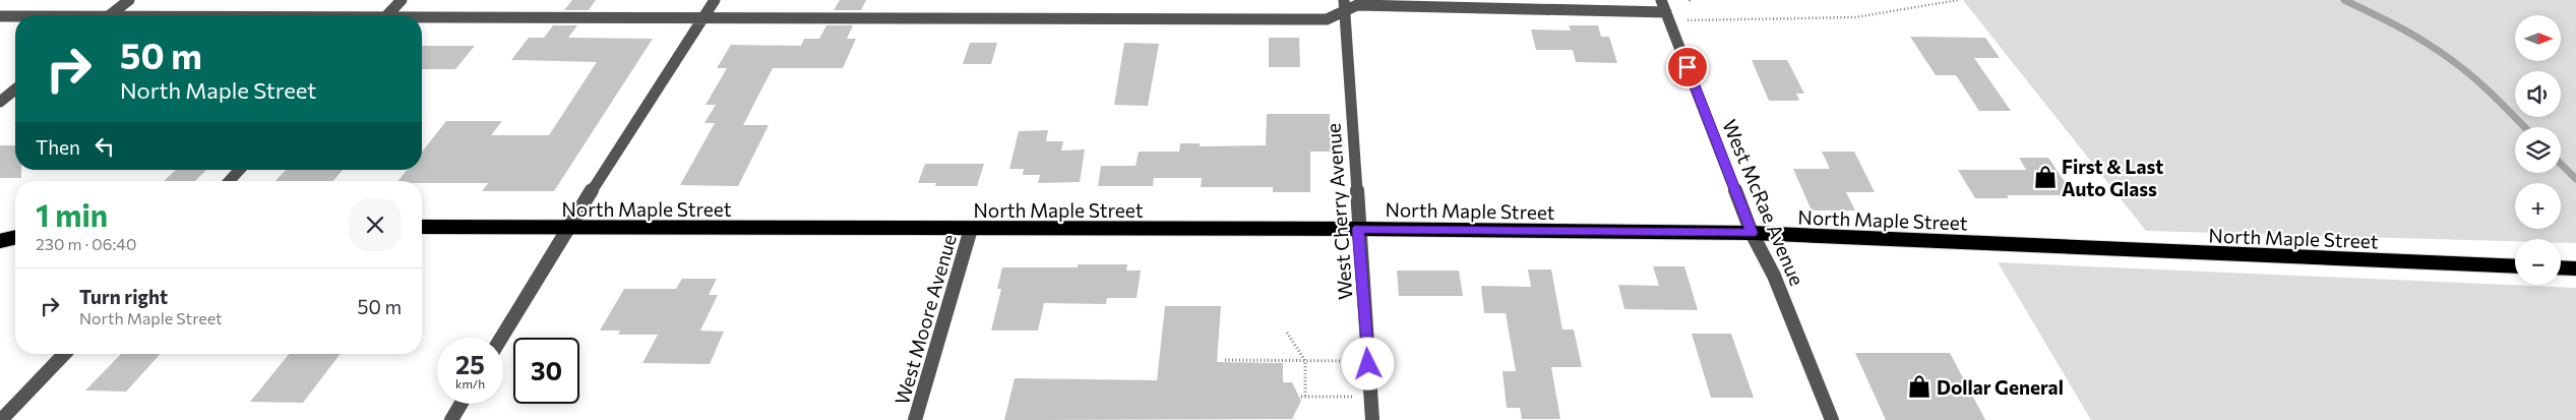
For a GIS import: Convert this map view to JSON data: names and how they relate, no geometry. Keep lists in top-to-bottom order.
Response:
{
  "streets": {
    "main road": ["North Maple Street"],
    "street": ["West McRae Avenue", "West Cherry Avenue", "West Moore Avenue"]
  },
  "crossings": [
    ["West McRae Avenue", "North Maple Street"],
    ["North Maple Street", "West Cherry Avenue"],
    ["North Maple Street", "West Moore Avenue"]
  ],
  "places": {
    "shop": ["First & Last Auto Glass", "Dollar General"]
  },
  "north": "right",
  "page": {
    "map_buttons": ["+", "−"],
    "turn": ["50 m", "North Maple Street"],
    "then": "Then",
    "heading": ["1 min", "230 m · 06:40"],
    "list": [
      {
        "name": "Turn right",
        "note": "North Maple Street",
        "value": "50 m"
      }
    ],
    "speed": "25 km/h",
    "limit": "30"
  }
}
